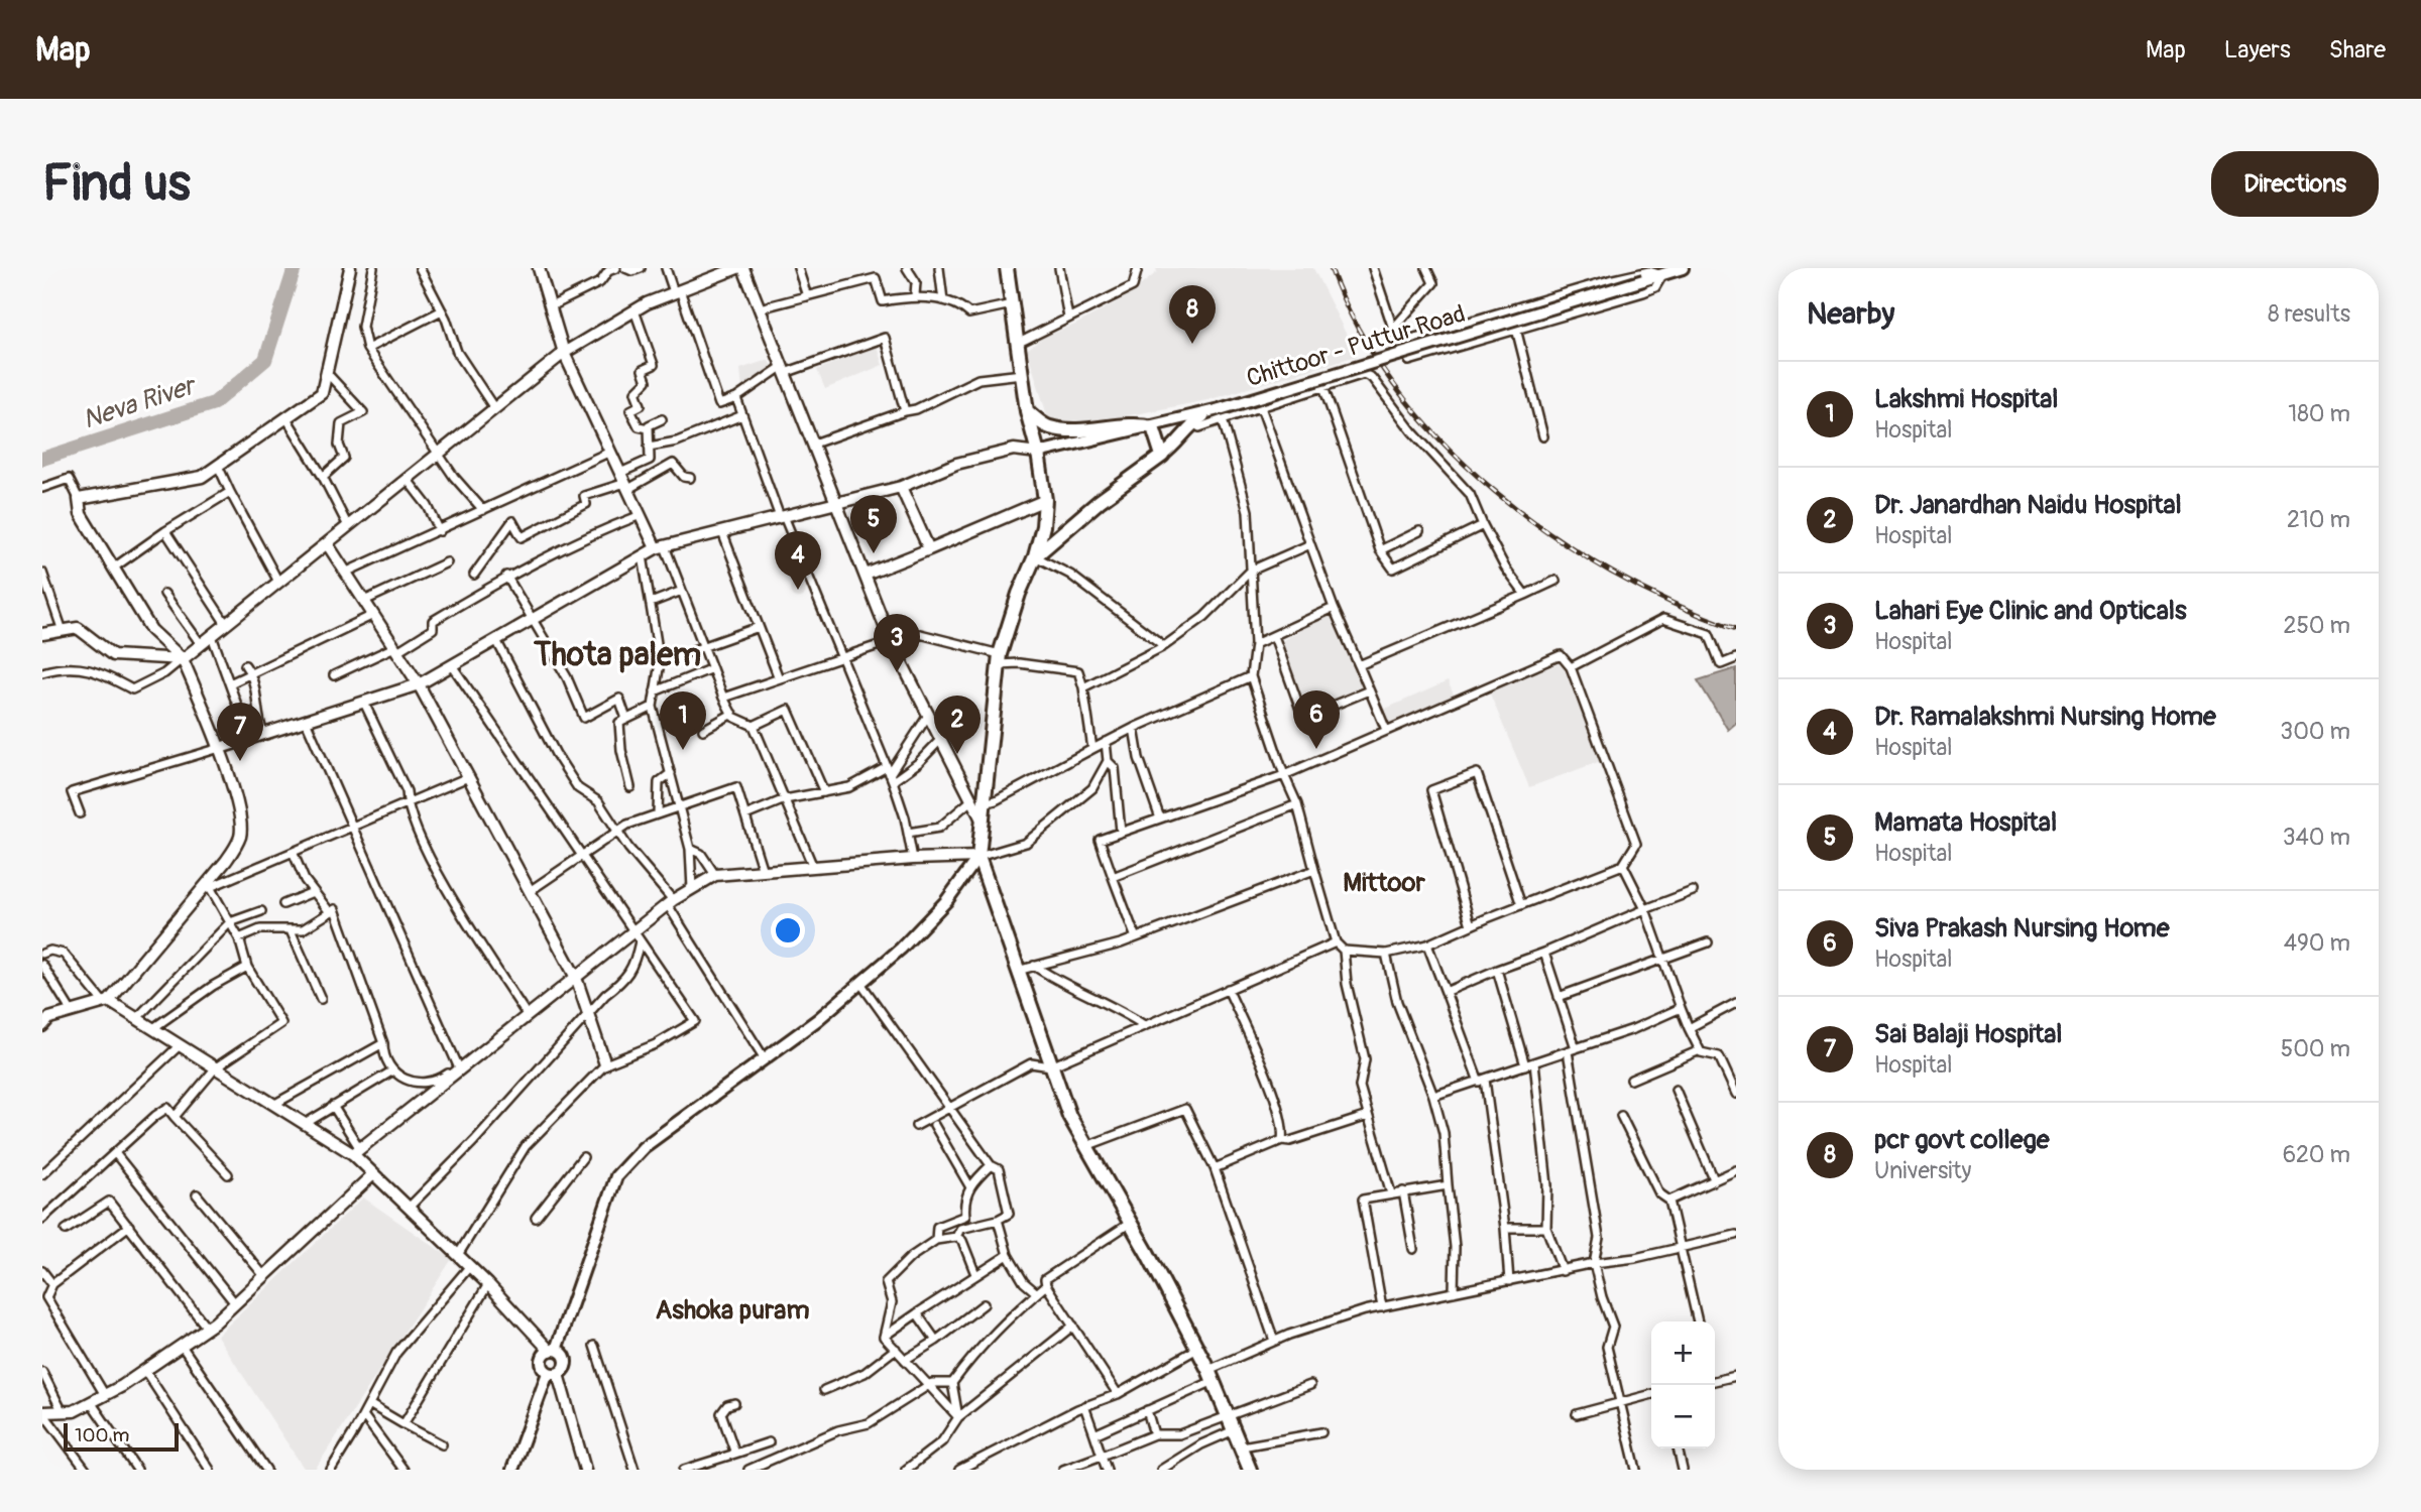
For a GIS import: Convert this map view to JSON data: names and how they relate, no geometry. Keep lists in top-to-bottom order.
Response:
{
  "streets": {
    "main road": ["Chittoor - Puttur Road"]
  },
  "districts": ["Thota palem", "Mittoor", "Ashoka puram"],
  "water": ["Neva River"],
  "scale_bar": "100 m",
  "page": {
    "header": "Map",
    "nav": ["Map", "Layers", "Share"],
    "buttons": "Directions",
    "title": "Find us",
    "heading": ["Nearby", "8 results"],
    "pins": [
      "8",
      "5",
      "4",
      "3",
      "6",
      "1",
      "2",
      "7"
    ],
    "list": [
      {
        "mark": "1",
        "name": "Lakshmi Hospital",
        "note": "Hospital",
        "value": "180 m"
      },
      {
        "mark": "2",
        "name": "Dr. Janardhan Naidu Hospital",
        "note": "Hospital",
        "value": "210 m"
      },
      {
        "mark": "3",
        "name": "Lahari Eye Clinic and Opticals",
        "note": "Hospital",
        "value": "250 m"
      },
      {
        "mark": "4",
        "name": "Dr. Ramalakshmi Nursing Home",
        "note": "Hospital",
        "value": "300 m"
      },
      {
        "mark": "5",
        "name": "Mamata Hospital",
        "note": "Hospital",
        "value": "340 m"
      },
      {
        "mark": "6",
        "name": "Siva Prakash Nursing Home",
        "note": "Hospital",
        "value": "490 m"
      },
      {
        "mark": "7",
        "name": "Sai Balaji Hospital",
        "note": "Hospital",
        "value": "500 m"
      },
      {
        "mark": "8",
        "name": "pcr govt college",
        "note": "University",
        "value": "620 m"
      }
    ],
    "map_buttons": ["+", "−"],
    "scale": "100 m"
  }
}
